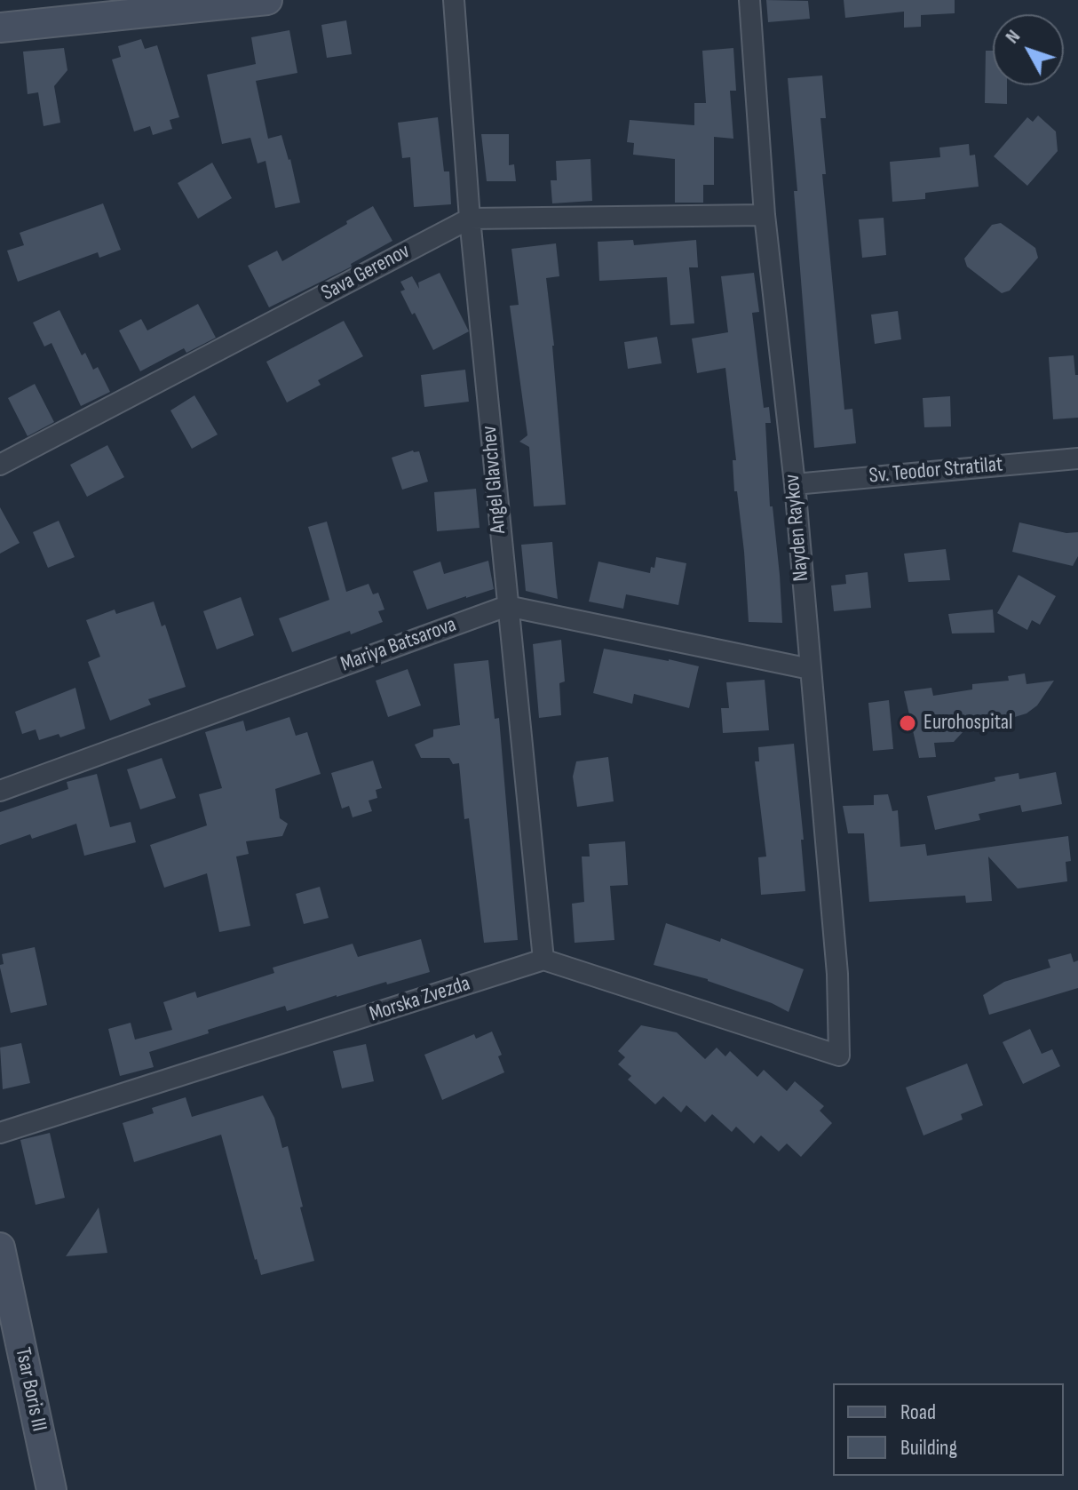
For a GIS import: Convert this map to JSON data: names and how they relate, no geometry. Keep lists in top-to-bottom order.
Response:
{
  "streets": {
    "street": [
      "Sava Gerenov",
      "Sv. Teodor Stratilat",
      "Angel Glavchev",
      "Nayden Raykov",
      "Mariya Batsarova",
      "Morska Zvezda",
      "Tsar Boris III"
    ]
  },
  "crossings": [
    ["Sava Gerenov", "Angel Glavchev"],
    ["Sava Gerenov", "Nayden Raykov"],
    ["Sv. Teodor Stratilat", "Nayden Raykov"],
    ["Angel Glavchev", "Nayden Raykov"],
    ["Angel Glavchev", "Mariya Batsarova"],
    ["Angel Glavchev", "Morska Zvezda"],
    ["Nayden Raykov", "Morska Zvezda"]
  ],
  "places": ["Eurohospital"],
  "legend": ["Road", "Building"],
  "north": "top left"
}
